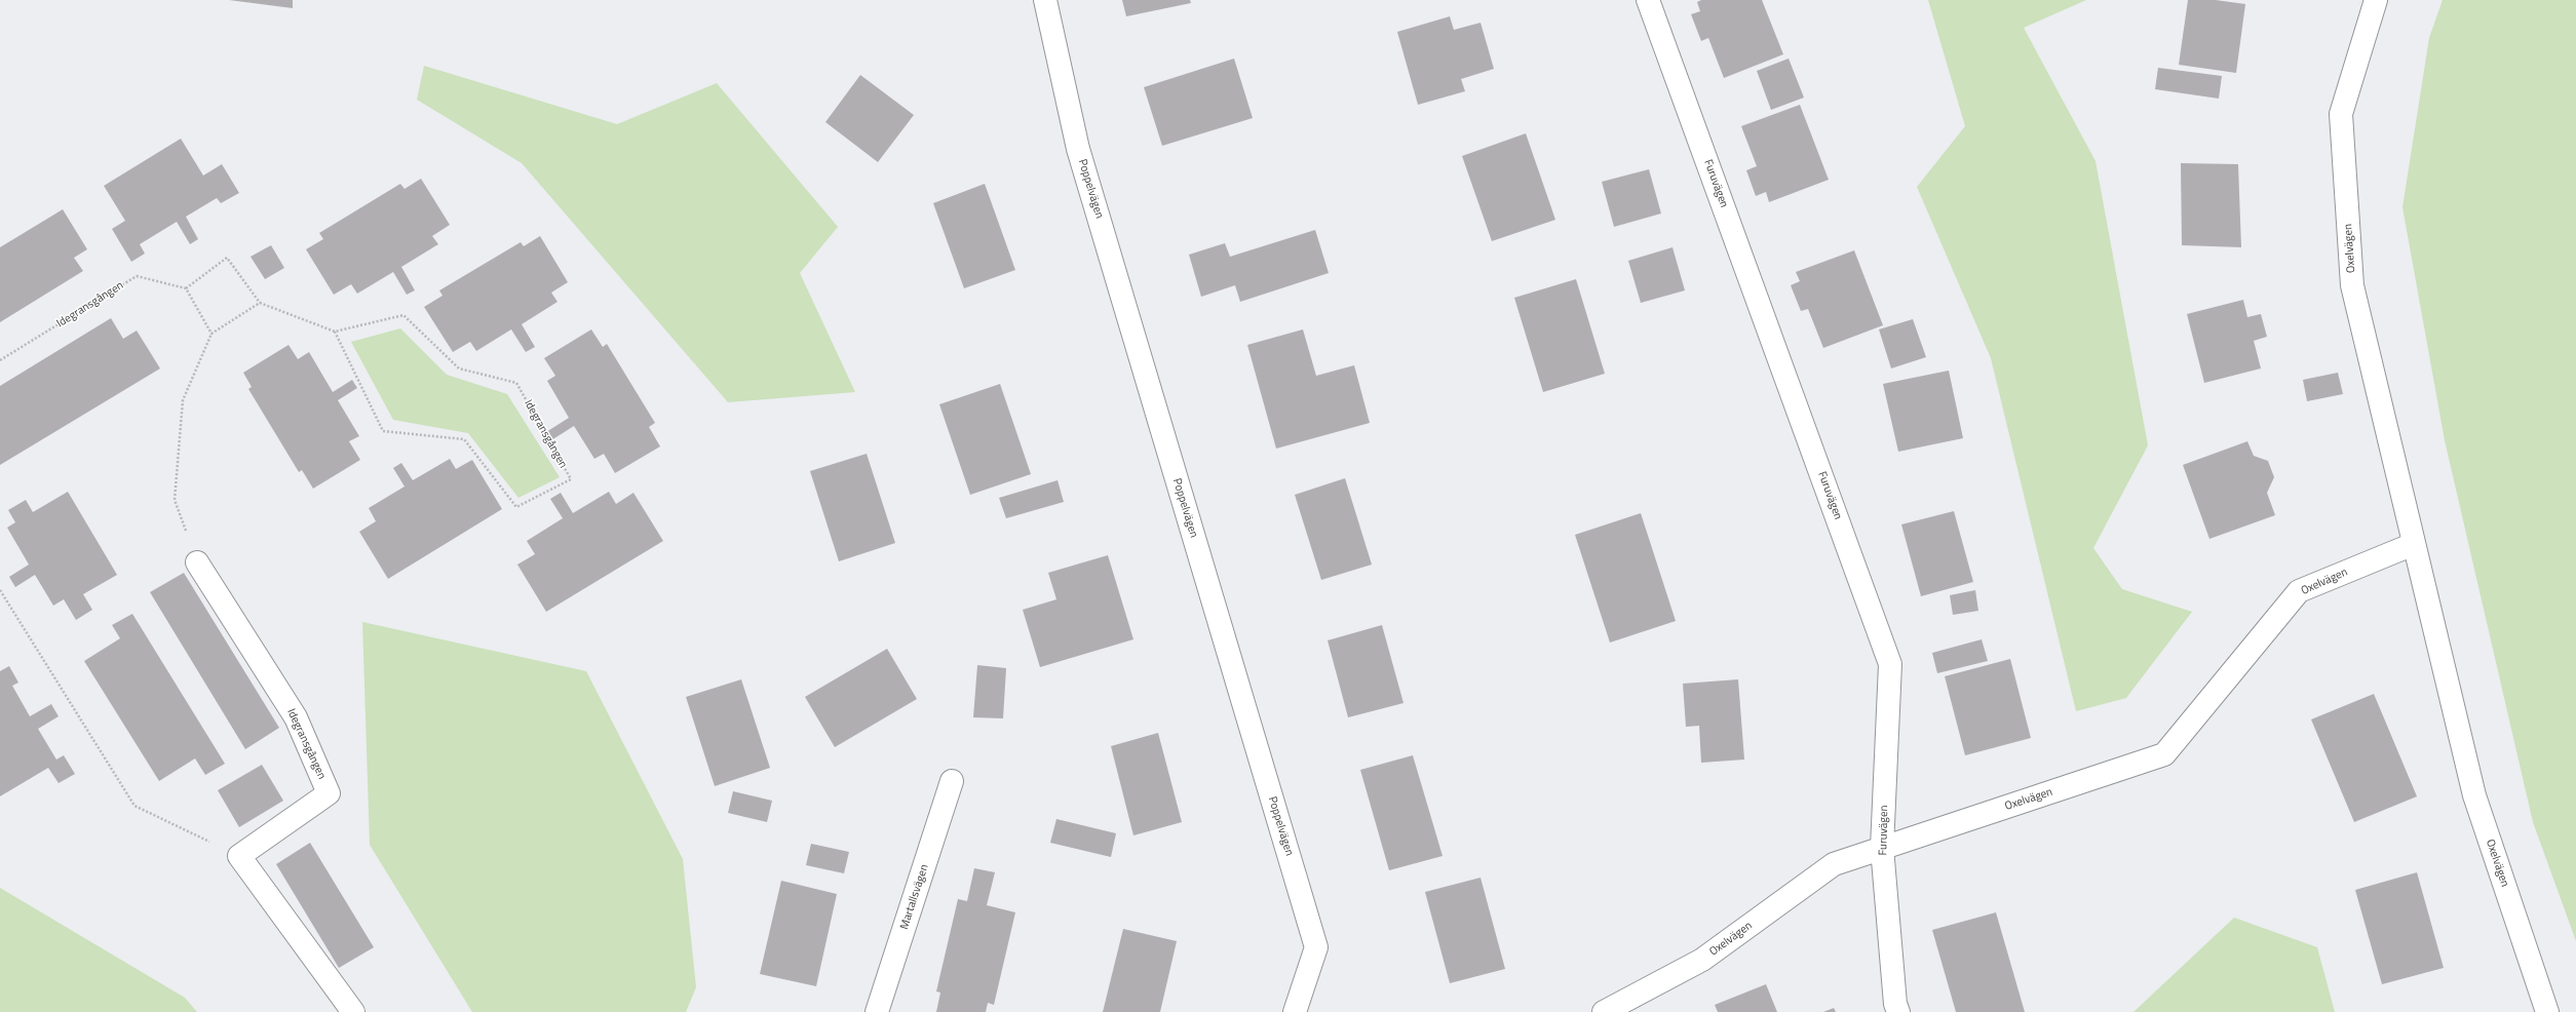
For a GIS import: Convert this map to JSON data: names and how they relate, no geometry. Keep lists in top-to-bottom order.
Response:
{
  "streets": {
    "street": [
      "Furuvägen",
      "Poppelvägen",
      "Oxelvägen",
      "Idegransgången",
      "Martallsvägen"
    ]
  },
  "crossings": [
    ["Furuvägen", "Oxelvägen"]
  ]
}
